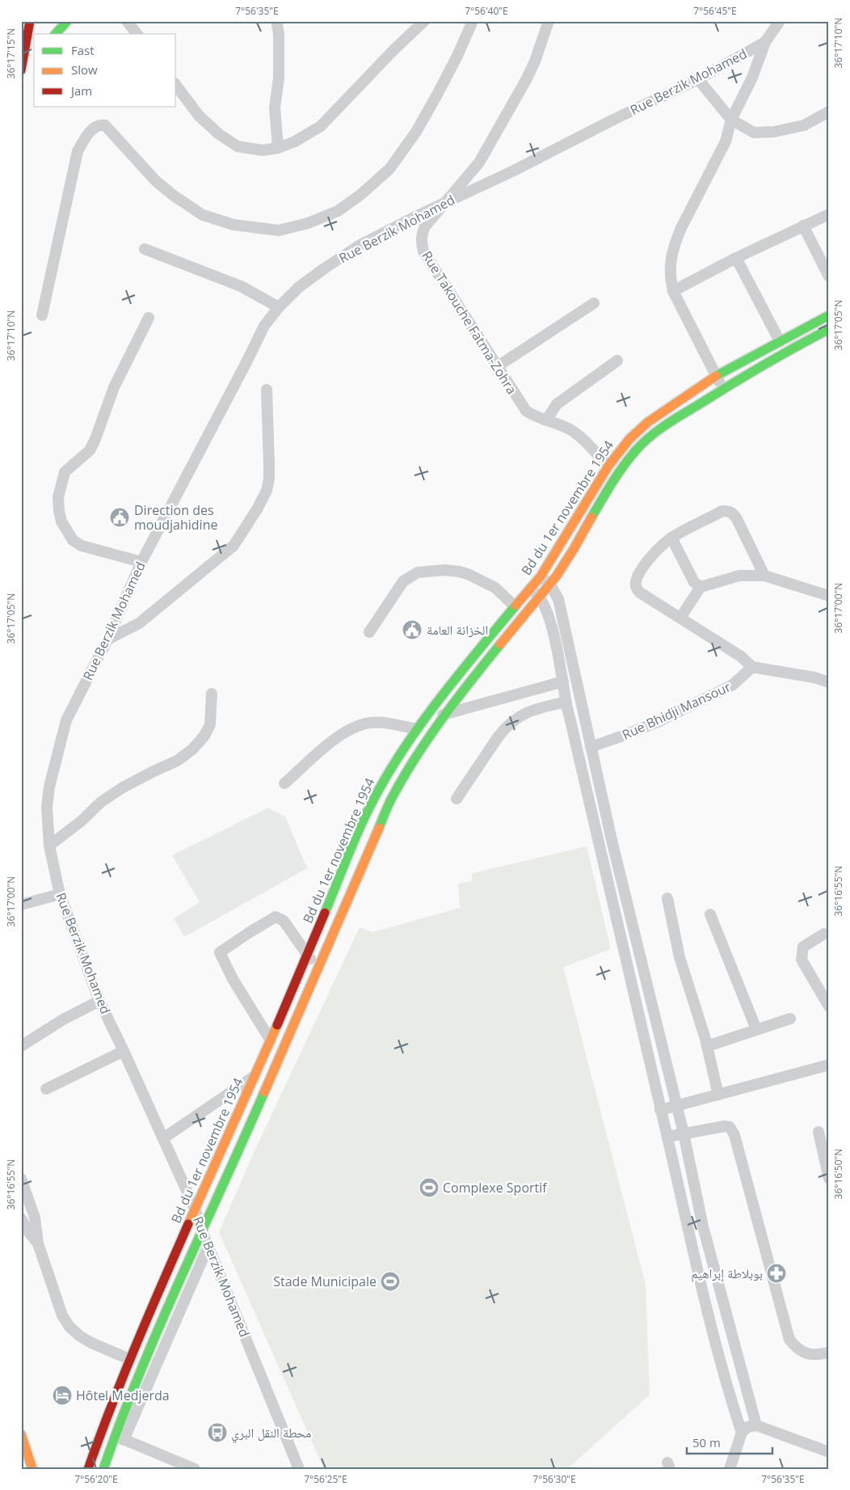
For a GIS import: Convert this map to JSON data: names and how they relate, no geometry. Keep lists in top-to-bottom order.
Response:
{
  "streets": {
    "main road": ["Bd du 1er novembre 1954"],
    "street": ["Rue Berzik Mohamed", "Rue Takouche Fatma-Zohra", "Rue Bhidji Mansour"]
  },
  "crossings": [
    ["Rue Berzik Mohamed", "Rue Takouche Fatma-Zohra"],
    ["Rue Berzik Mohamed", "Bd du 1er novembre 1954"],
    ["Rue Takouche Fatma-Zohra", "Bd du 1er novembre 1954"]
  ],
  "places": {
    "public building": ["Direction des moudjahidine", "الخزانة العامة"],
    "sports": ["Complexe Sportif", "Stade Municipale"],
    "pharmacy": ["بوبلاطة إبراهيم"],
    "hotel": ["Hôtel Medjerda"],
    "bus stop": ["محطة النقل البري"]
  },
  "legend": ["Fast", "Slow", "Jam"],
  "scale_bar": "50 m",
  "coordinates": [
    "7°56'35\"E",
    "7°56'40\"E",
    "7°56'45\"E",
    "36°17'10\"N",
    "36°17'15\"N",
    "36°17'05\"N",
    "36°17'00\"N",
    "36°16'55\"N",
    "36°16'50\"N",
    "7°56'20\"E",
    "7°56'25\"E",
    "7°56'30\"E"
  ]
}
